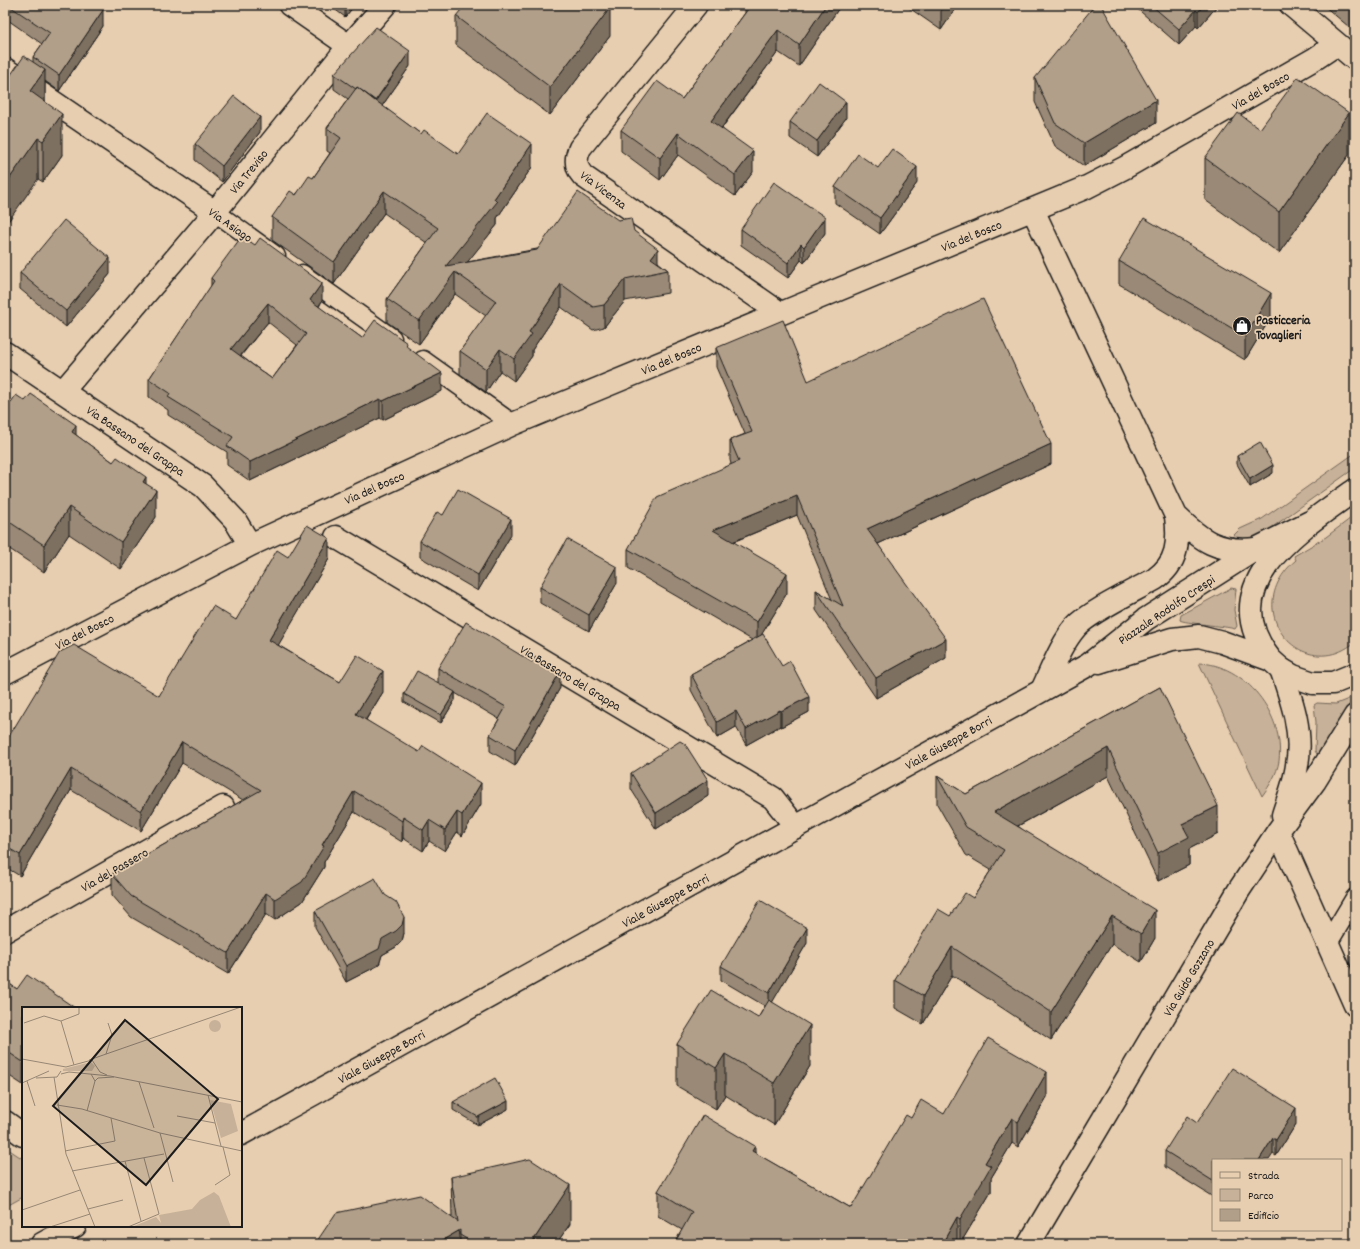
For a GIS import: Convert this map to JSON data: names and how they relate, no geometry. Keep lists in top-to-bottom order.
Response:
{
  "streets": {
    "street": [
      "Via del Bosco",
      "Via Treviso",
      "Via Vicenza",
      "Via Asiago",
      "Via Bassano del Grappa",
      "Piazzale Rodolfo Crespi",
      "Viale Giuseppe Borri",
      "Via del Passero",
      "Via Guido Gozzano"
    ]
  },
  "crossings": [
    ["Via del Bosco", "Via Vicenza"],
    ["Via del Bosco", "Via Asiago"],
    ["Via del Bosco", "Via Bassano del Grappa"],
    ["Via Treviso", "Via Asiago"],
    ["Via Treviso", "Via Bassano del Grappa"],
    ["Via Bassano del Grappa", "Viale Giuseppe Borri"],
    ["Piazzale Rodolfo Crespi", "Viale Giuseppe Borri"],
    ["Piazzale Rodolfo Crespi", "Via Guido Gozzano"]
  ],
  "places": {
    "shop": ["Pasticceria Tovaglieri"]
  },
  "legend": ["Strada", "Parco", "Edificio"]
}
